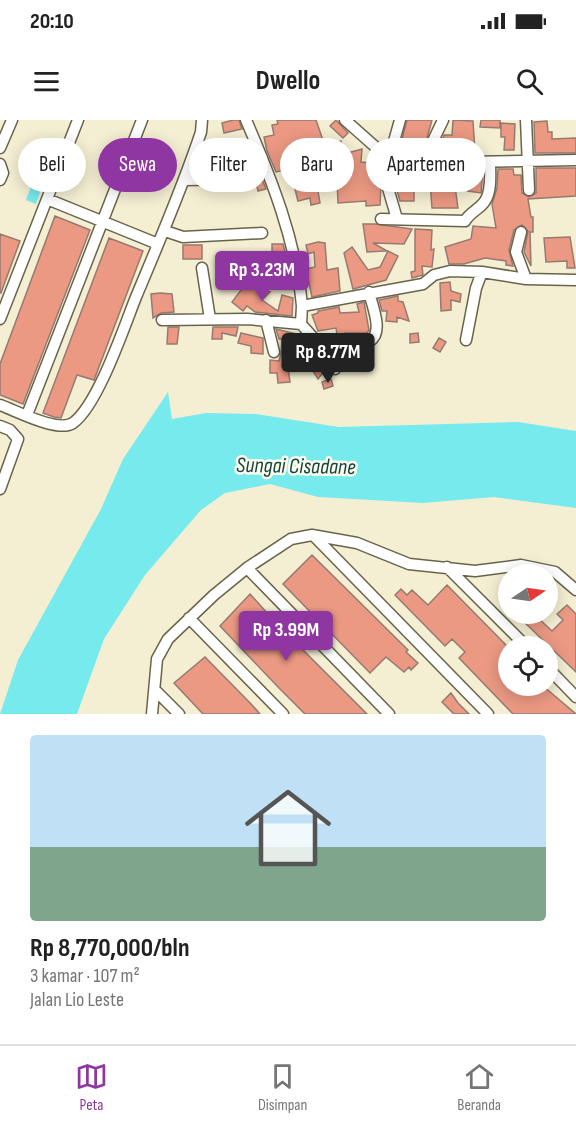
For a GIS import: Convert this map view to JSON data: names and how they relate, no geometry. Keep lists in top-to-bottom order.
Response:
{
  "water": ["Sungai Cisadane"],
  "north": "right",
  "page": {
    "status": "20:10",
    "header": "Dwello",
    "chip": [
      "Beli",
      "Sewa",
      "Filter",
      "Baru",
      "Apartemen"
    ],
    "price": ["Rp 3.23M", "Rp 8.77M", "Rp 3.99M"],
    "list": [
      {
        "name": "Rp 8,770,000/bln",
        "note": "3 kamar · 107 m² · Jalan Lio Leste"
      }
    ],
    "tabs": ["Peta", "Disimpan", "Beranda"]
  }
}
